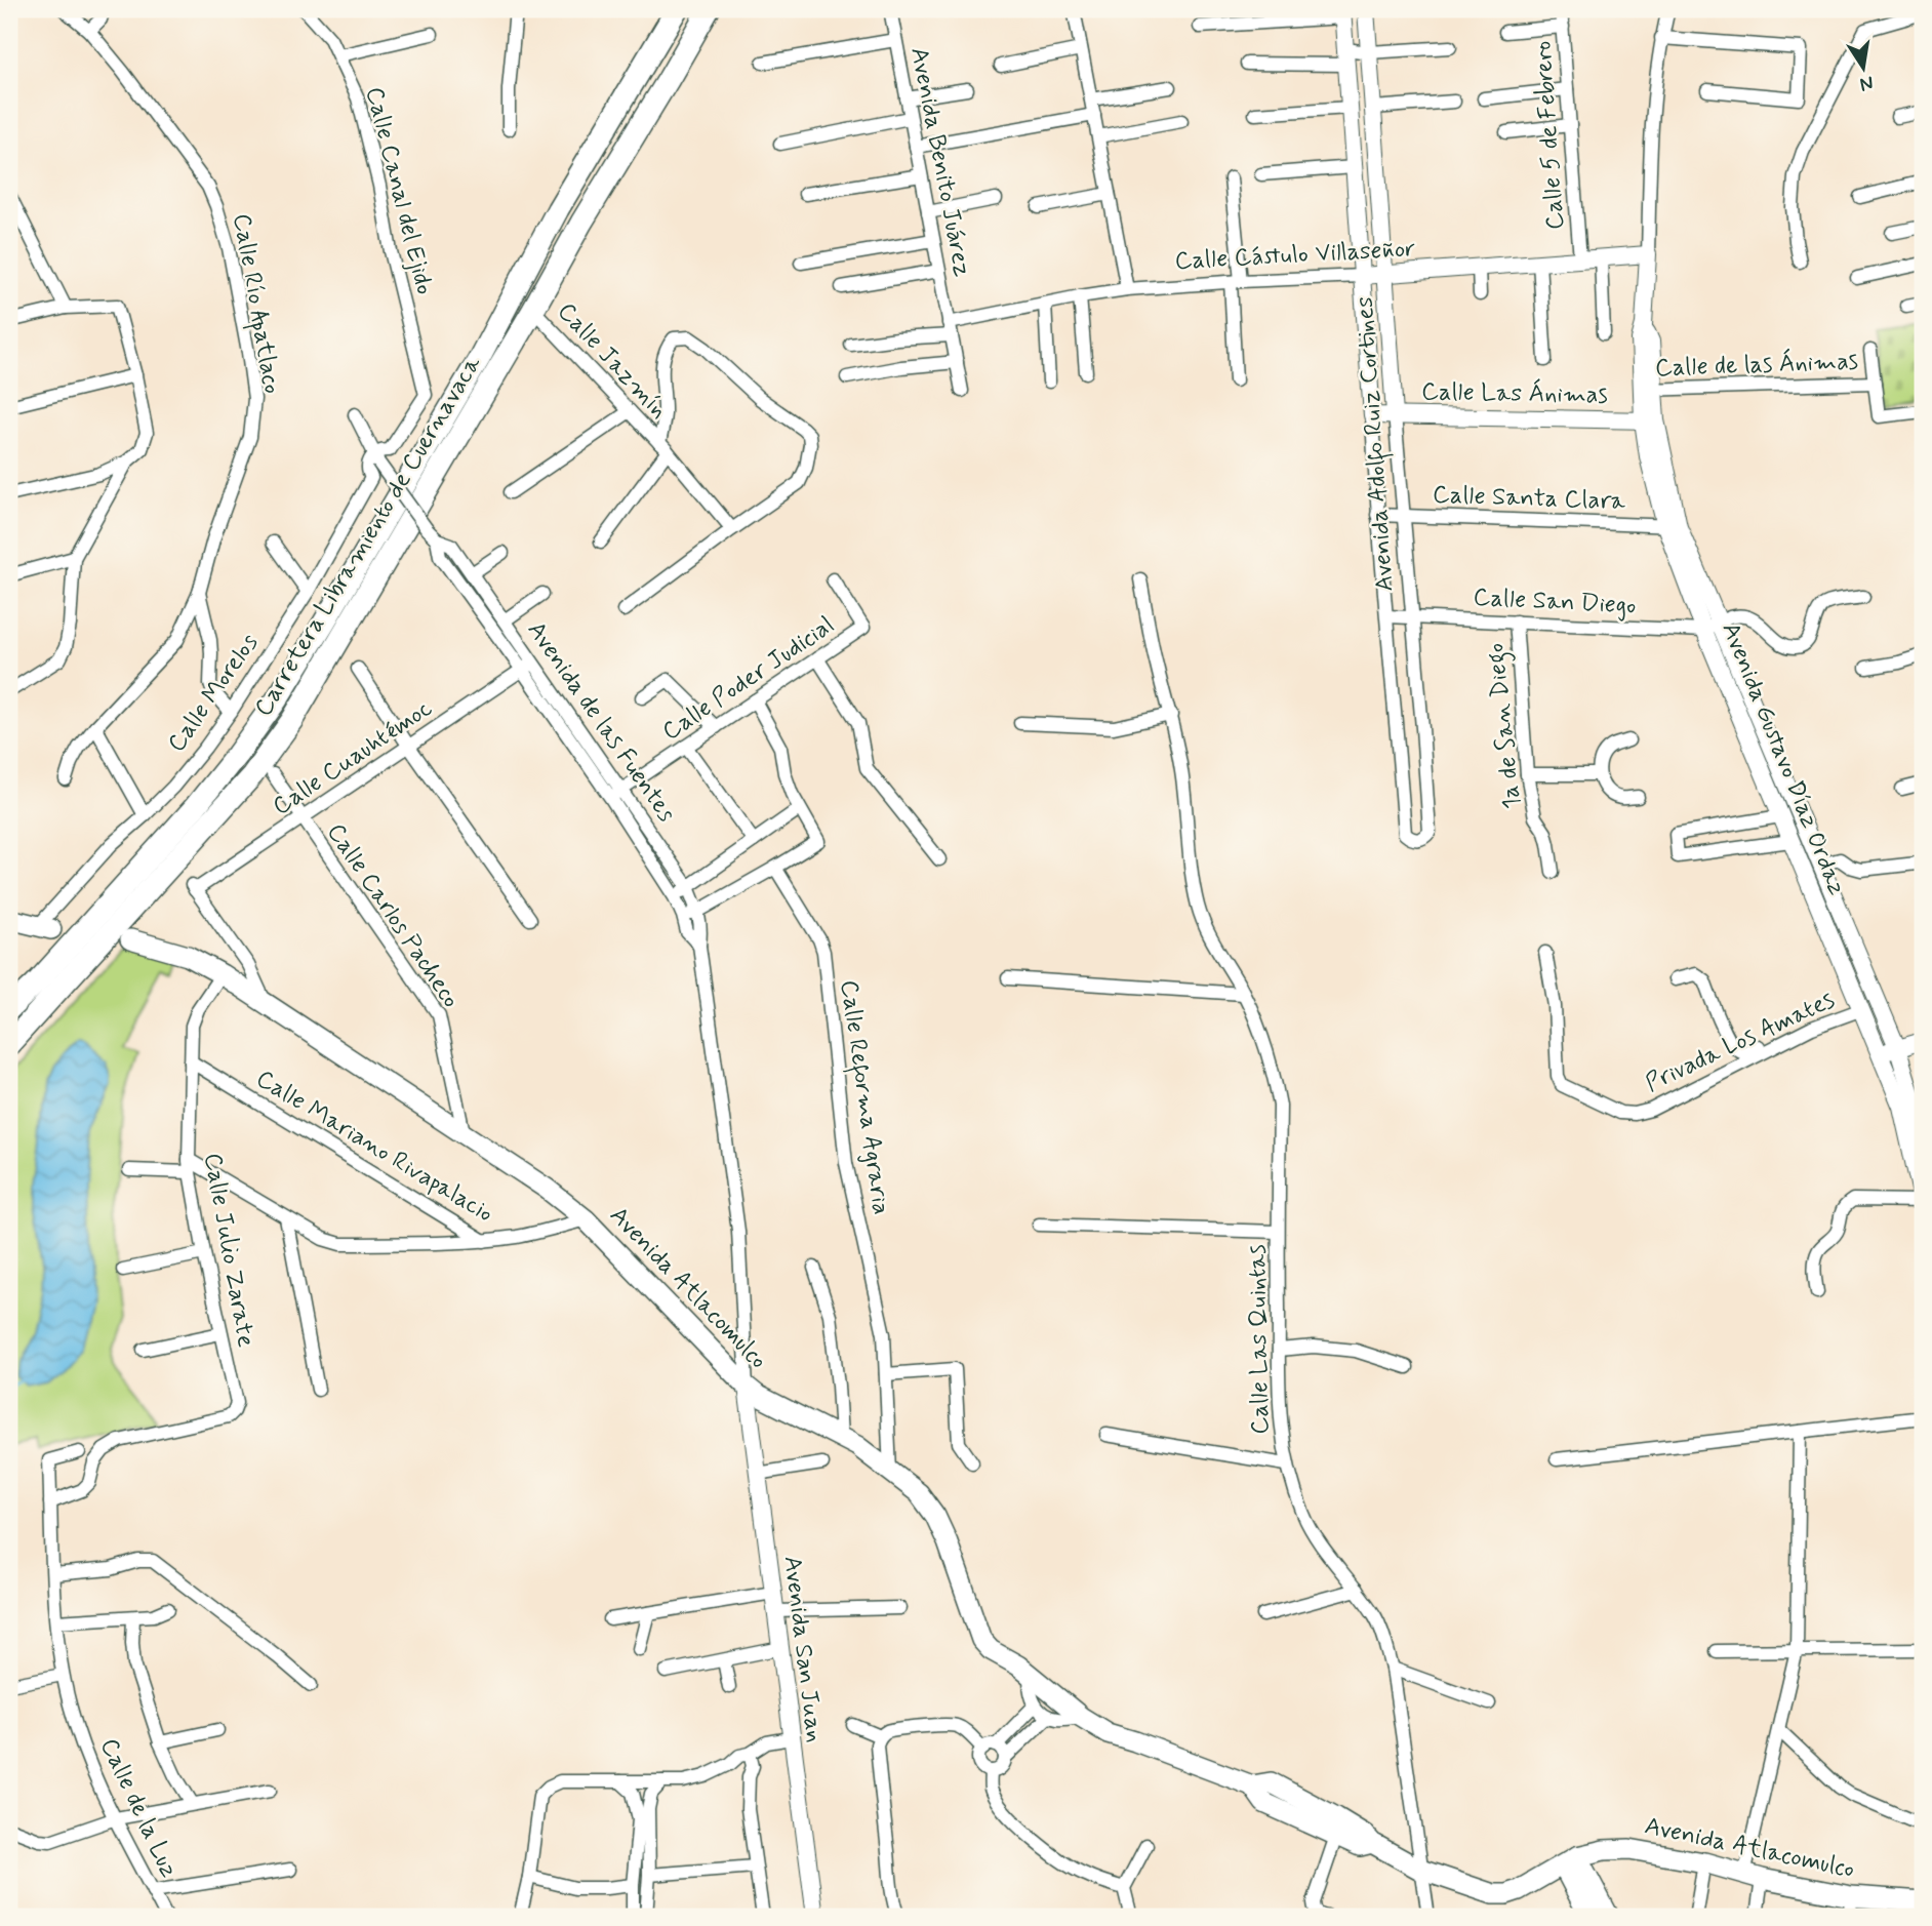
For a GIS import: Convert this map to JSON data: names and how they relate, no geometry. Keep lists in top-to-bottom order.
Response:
{
  "streets": {
    "highway": ["Carretera Libramiento de Cuernavaca"],
    "main road": ["Avenida Atlacomulco"],
    "street": [
      "Calle 5 de Febrero",
      "Avenida Benito Juárez",
      "Calle Canal del Ejido",
      "Calle Cástulo Villaseñor",
      "Calle Río Apatlaco",
      "Calle Jazmín",
      "Calle de las Ánimas",
      "Calle Las Ánimas",
      "Avenida Adolfo Ruiz Cortines",
      "Calle Santa Clara",
      "Calle San Diego",
      "Calle Poder Judicial",
      "Calle Morelos",
      "Avenida de las Fuentes",
      "1a de San Diego",
      "Calle Cuauhtémoc",
      "Avenida Gustavo Díaz Ordaz",
      "Calle Carlos Pacheco",
      "Privada Los Amates",
      "Calle Reforma Agraria",
      "Calle Mariano Rivapalacio",
      "Calle Julio Zarate",
      "Calle Las Quintas",
      "Avenida San Juan",
      "Calle de la Luz"
    ]
  },
  "crossings": [
    ["Calle 5 de Febrero", "Calle Cástulo Villaseñor"],
    ["Avenida Benito Juárez", "Calle Cástulo Villaseñor"],
    ["Calle Canal del Ejido", "Calle Morelos"],
    ["Calle Canal del Ejido", "Avenida de las Fuentes"],
    ["Calle Cástulo Villaseñor", "Avenida Adolfo Ruiz Cortines"],
    ["Calle Cástulo Villaseñor", "Avenida Gustavo Díaz Ordaz"],
    ["Calle Jazmín", "Carretera Libramiento de Cuernavaca"],
    ["Calle de las Ánimas", "Avenida Gustavo Díaz Ordaz"],
    ["Calle Las Ánimas", "Avenida Adolfo Ruiz Cortines"],
    ["Calle Las Ánimas", "Avenida Gustavo Díaz Ordaz"],
    ["Avenida Adolfo Ruiz Cortines", "Calle Santa Clara"],
    ["Avenida Adolfo Ruiz Cortines", "Calle San Diego"],
    ["Calle Santa Clara", "Avenida Gustavo Díaz Ordaz"],
    ["Calle San Diego", "1a de San Diego"],
    ["Calle San Diego", "Avenida Gustavo Díaz Ordaz"],
    ["Calle Poder Judicial", "Avenida de las Fuentes"],
    ["Calle Morelos", "Avenida de las Fuentes"],
    ["Avenida de las Fuentes", "Calle Cuauhtémoc"],
    ["Avenida de las Fuentes", "Avenida Atlacomulco"],
    ["Avenida de las Fuentes", "Avenida San Juan"],
    ["Calle Cuauhtémoc", "Calle Carlos Pacheco"],
    ["Calle Cuauhtémoc", "Avenida Atlacomulco"],
    ["Avenida Gustavo Díaz Ordaz", "Privada Los Amates"],
    ["Calle Carlos Pacheco", "Avenida Atlacomulco"],
    ["Calle Reforma Agraria", "Avenida Atlacomulco"],
    ["Calle Mariano Rivapalacio", "Calle Julio Zarate"],
    ["Calle Mariano Rivapalacio", "Avenida Atlacomulco"],
    ["Calle Julio Zarate", "Avenida Atlacomulco"],
    ["Calle Julio Zarate", "Calle de la Luz"],
    ["Avenida Atlacomulco", "Calle Las Quintas"],
    ["Avenida Atlacomulco", "Avenida San Juan"]
  ],
  "north": "bottom"
}
